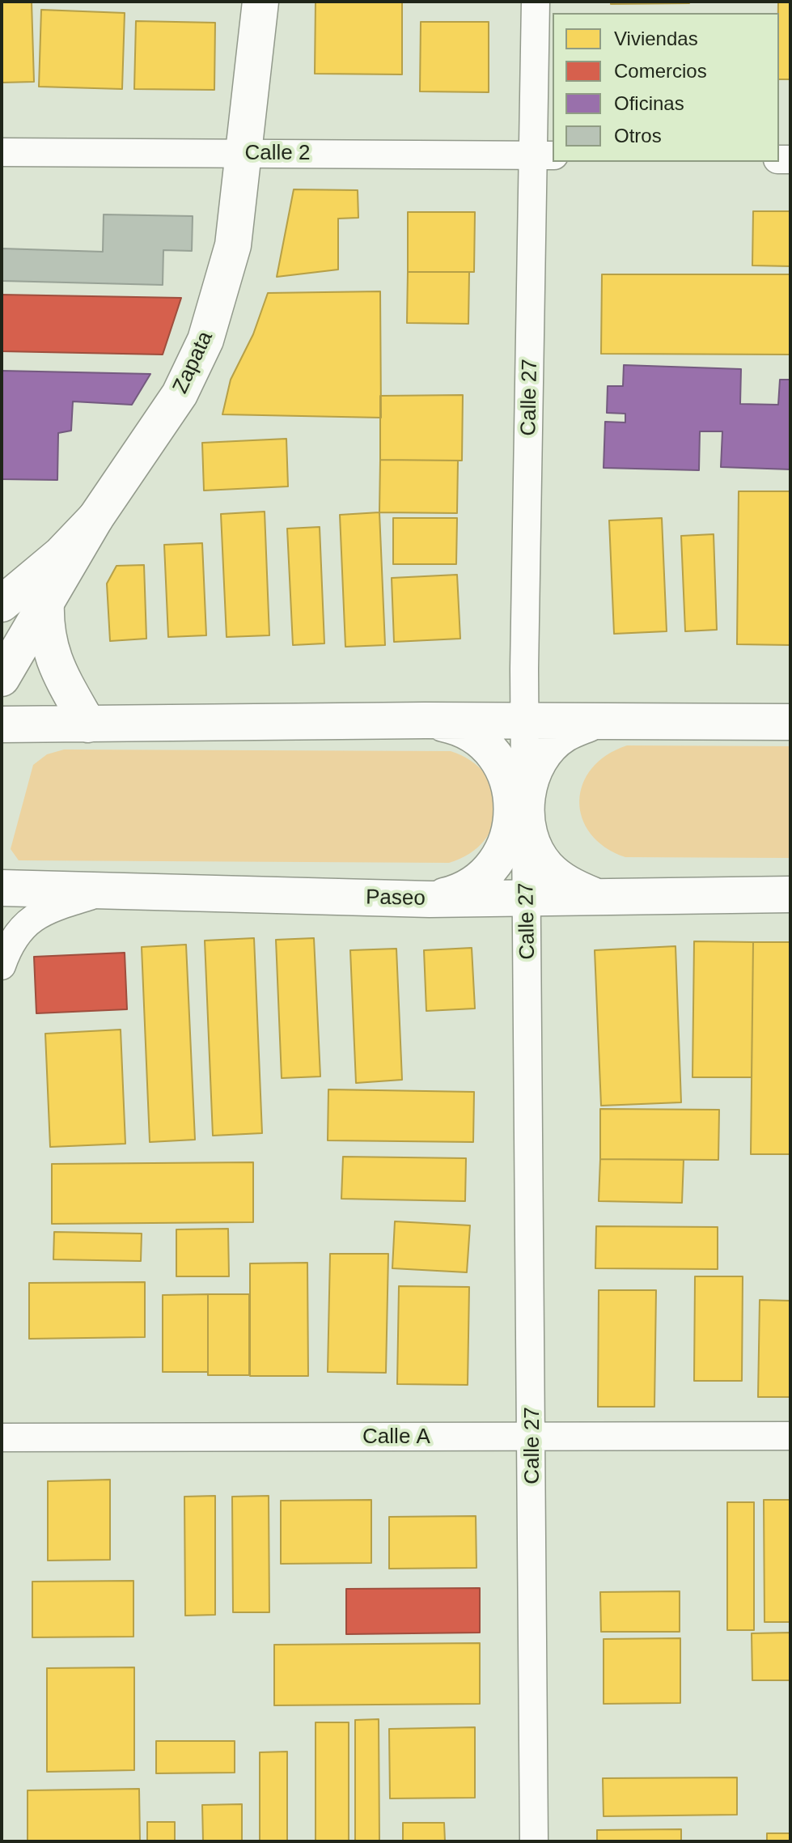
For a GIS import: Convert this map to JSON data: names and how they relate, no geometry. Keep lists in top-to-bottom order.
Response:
{
  "streets": {
    "main road": ["Zapata", "Paseo"],
    "street": ["Calle 2", "Calle 27", "Calle A"]
  },
  "crossings": [
    ["Calle 2", "Zapata"],
    ["Calle 2", "Calle 27"],
    ["Calle 27", "Paseo"],
    ["Calle 27", "Calle A"]
  ],
  "legend": [
    "Viviendas",
    "Comercios",
    "Oficinas",
    "Otros"
  ]
}
